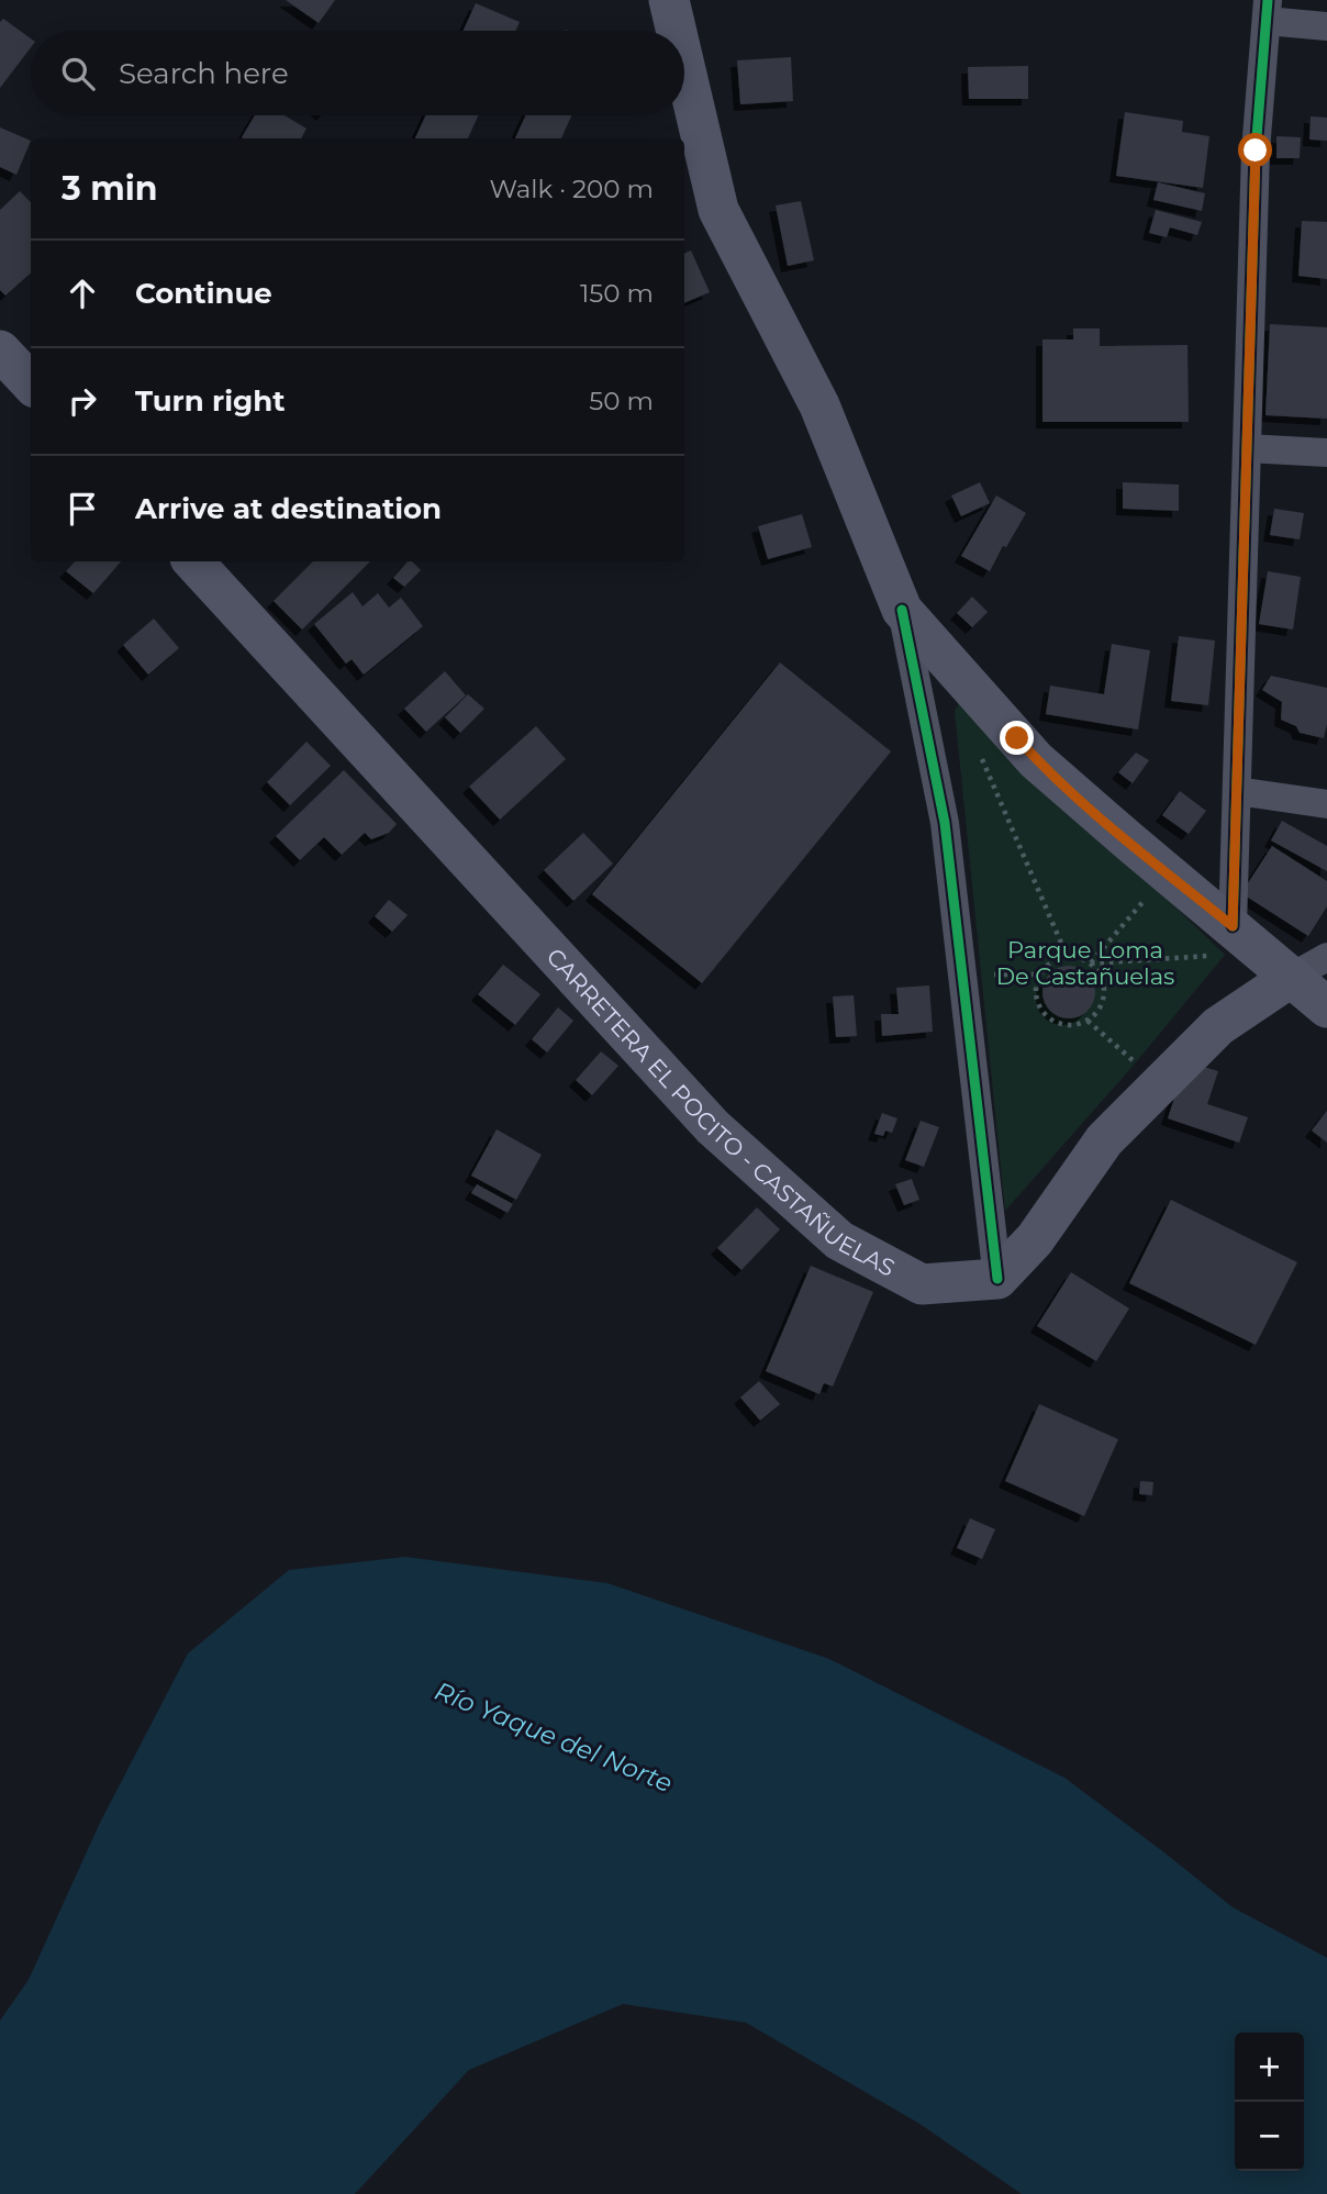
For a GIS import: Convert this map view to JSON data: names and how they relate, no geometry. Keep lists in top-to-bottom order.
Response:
{
  "streets": {
    "main road": ["CARRETERA EL POCITO - CASTAÑUELAS"]
  },
  "water": ["Río Yaque del Norte"],
  "parks": ["Parque Loma De Castañuelas"],
  "page": {
    "search": "Search here",
    "heading": ["3 min", "Walk · 200 m"],
    "list": [
      ["Continue", "150 m"],
      ["Turn right", "50 m"],
      "Arrive at destination"
    ],
    "map_buttons": ["+", "−"]
  }
}
